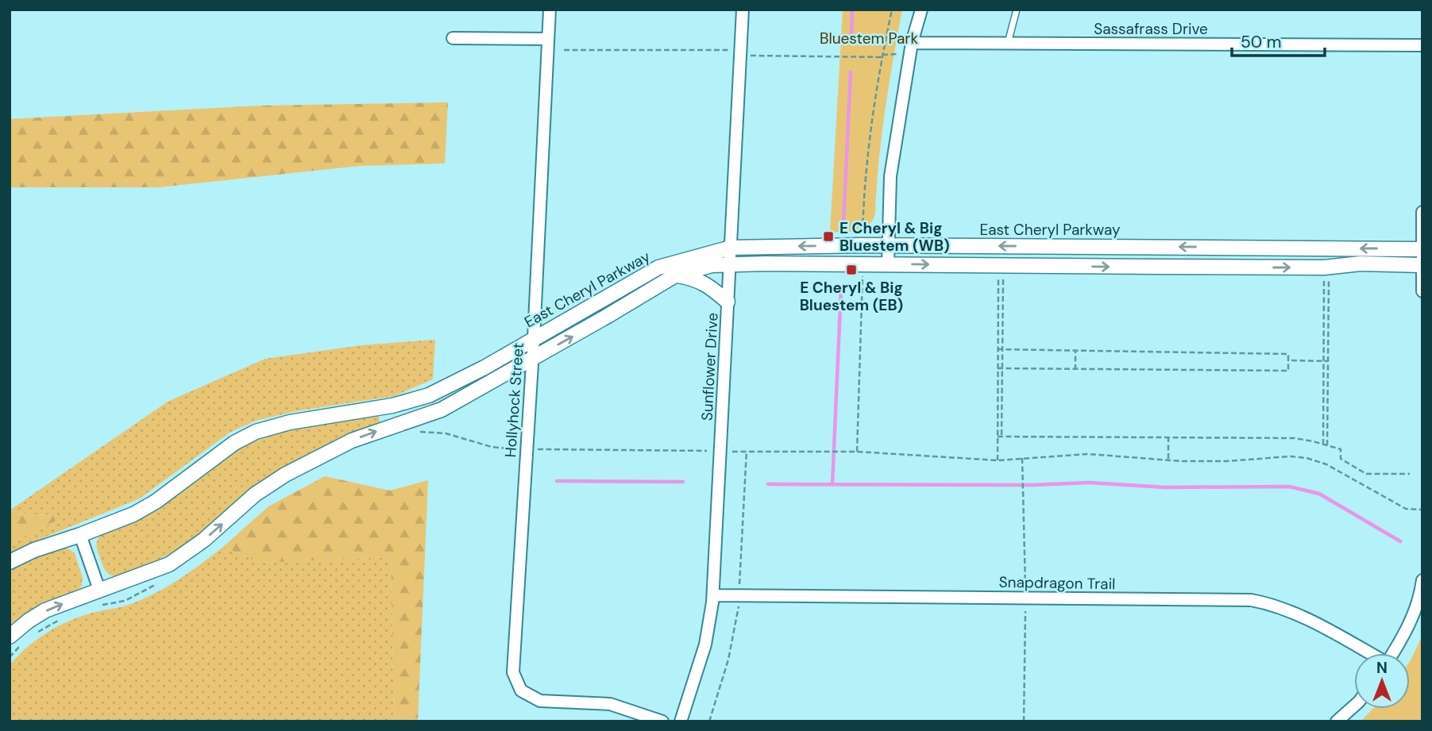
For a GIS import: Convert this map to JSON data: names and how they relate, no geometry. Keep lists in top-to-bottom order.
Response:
{
  "streets": {
    "street": [
      "Sassafrass Drive",
      "East Cheryl Parkway",
      "Sunflower Drive",
      "Hollyhock Street",
      "Snapdragon Trail"
    ]
  },
  "crossings": [
    ["East Cheryl Parkway", "Sunflower Drive"],
    ["East Cheryl Parkway", "Hollyhock Street"],
    ["Sunflower Drive", "Snapdragon Trail"]
  ],
  "parks": ["Bluestem Park"],
  "places": {
    "transit": ["E Cheryl & Big Bluestem (WB)", "E Cheryl & Big Bluestem (EB)"]
  },
  "scale_bar": "50 m",
  "north": "top"
}
